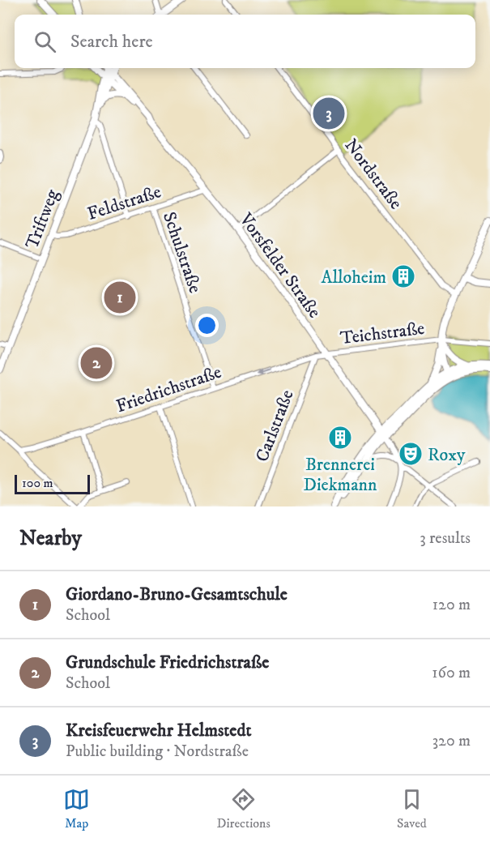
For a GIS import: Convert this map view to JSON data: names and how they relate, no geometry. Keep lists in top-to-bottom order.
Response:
{
  "streets": {
    "main road": ["Triftweg", "Vorsfelder Straße"],
    "street": [
      "Nordstraße",
      "Feldstraße",
      "Schulstraße",
      "Teichstraße",
      "Friedrichstraße",
      "Carlstraße"
    ]
  },
  "crossings": [
    ["Feldstraße", "Triftweg"],
    ["Feldstraße", "Schulstraße"],
    ["Feldstraße", "Vorsfelder Straße"],
    ["Triftweg", "Vorsfelder Straße"],
    ["Schulstraße", "Friedrichstraße"],
    ["Vorsfelder Straße", "Teichstraße"],
    ["Vorsfelder Straße", "Friedrichstraße"],
    ["Teichstraße", "Friedrichstraße"],
    ["Friedrichstraße", "Carlstraße"]
  ],
  "places": {
    "building": ["Alloheim", "Brennerei Diekmann"],
    "theatre": ["Roxy"]
  },
  "scale_bar": "100 m",
  "page": {
    "search": "Search here",
    "pins": ["3", "1", "2"],
    "scale": "100 m",
    "heading": ["Nearby", "3 results"],
    "list": [
      {
        "mark": "1",
        "name": "Giordano-Bruno-Gesamtschule",
        "note": "School",
        "value": "120 m"
      },
      {
        "mark": "2",
        "name": "Grundschule Friedrichstraße",
        "note": "School",
        "value": "160 m"
      },
      {
        "mark": "3",
        "name": "Kreisfeuerwehr Helmstedt",
        "note": "Public building · Nordstraße",
        "value": "320 m"
      }
    ],
    "nav": ["Map", "Directions", "Saved"]
  }
}
